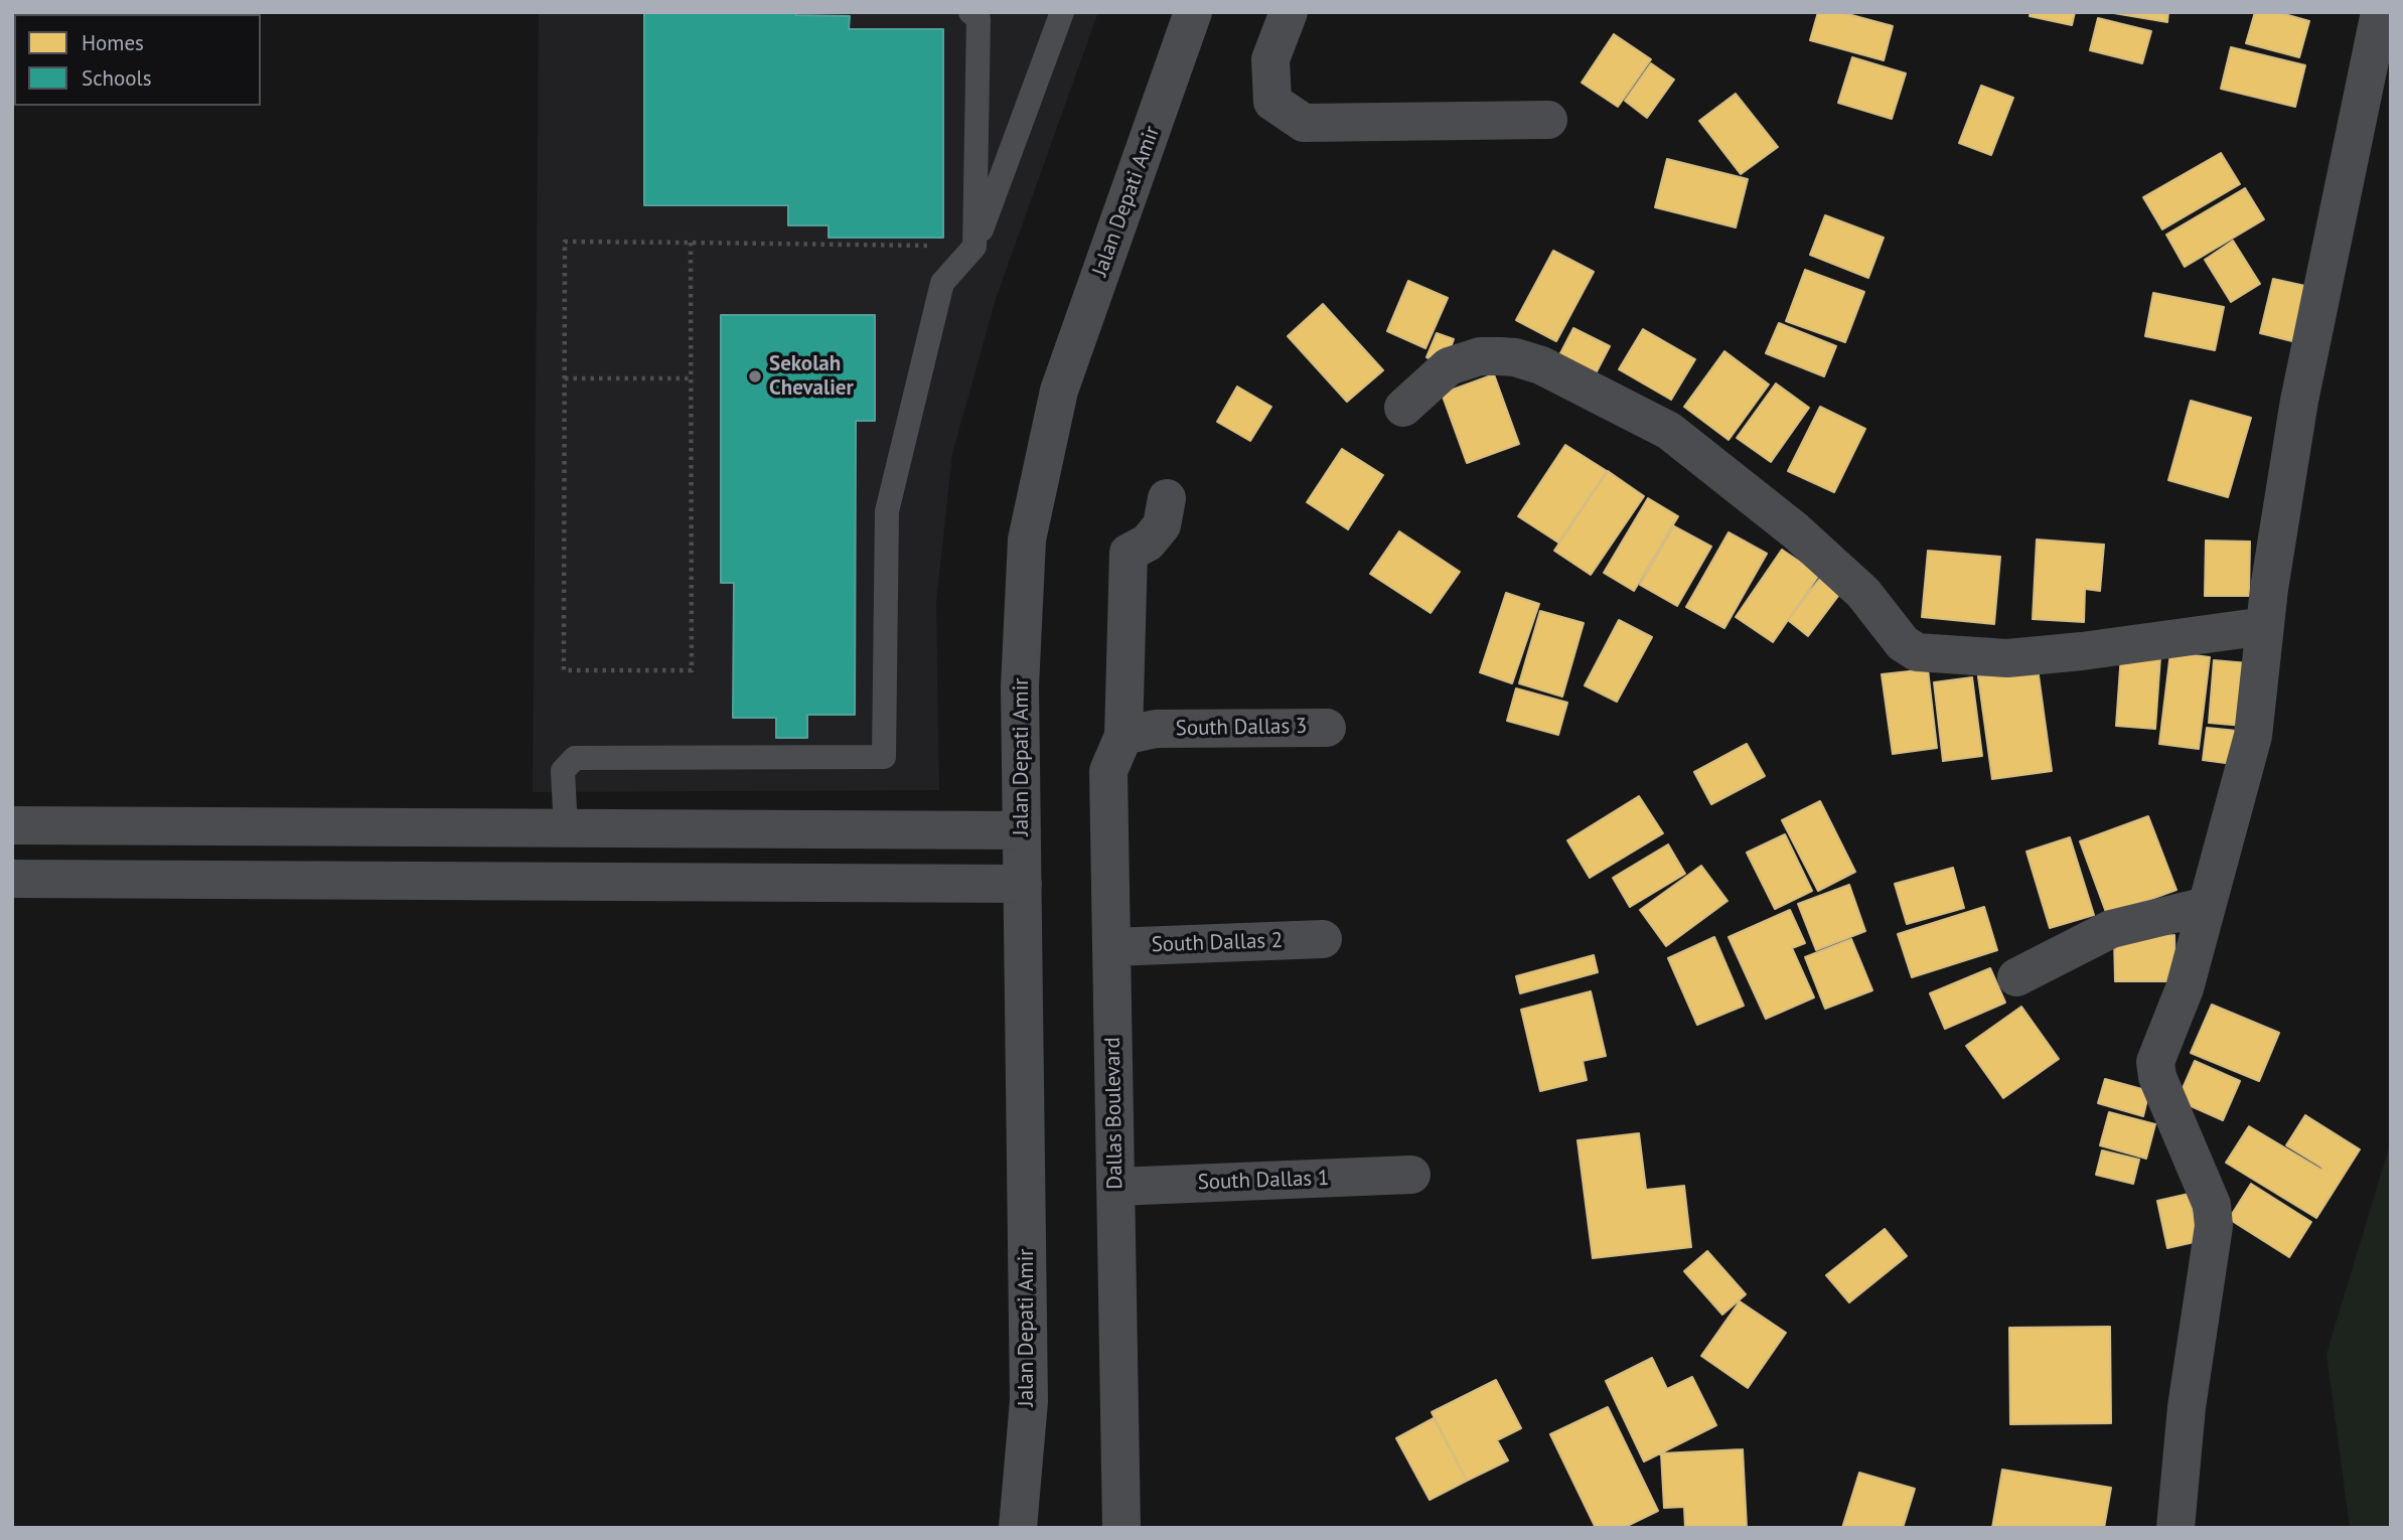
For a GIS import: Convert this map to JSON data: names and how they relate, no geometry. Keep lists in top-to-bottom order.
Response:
{
  "streets": {
    "street": [
      "Jalan Depati Amir",
      "South Dallas 3",
      "South Dallas 2",
      "Dallas Boulevard",
      "South Dallas 1"
    ]
  },
  "crossings": [
    ["South Dallas 3", "Dallas Boulevard"],
    ["South Dallas 2", "Dallas Boulevard"],
    ["Dallas Boulevard", "South Dallas 1"]
  ],
  "places": ["Sekolah Chevalier"],
  "legend": ["Homes", "Schools"]
}
